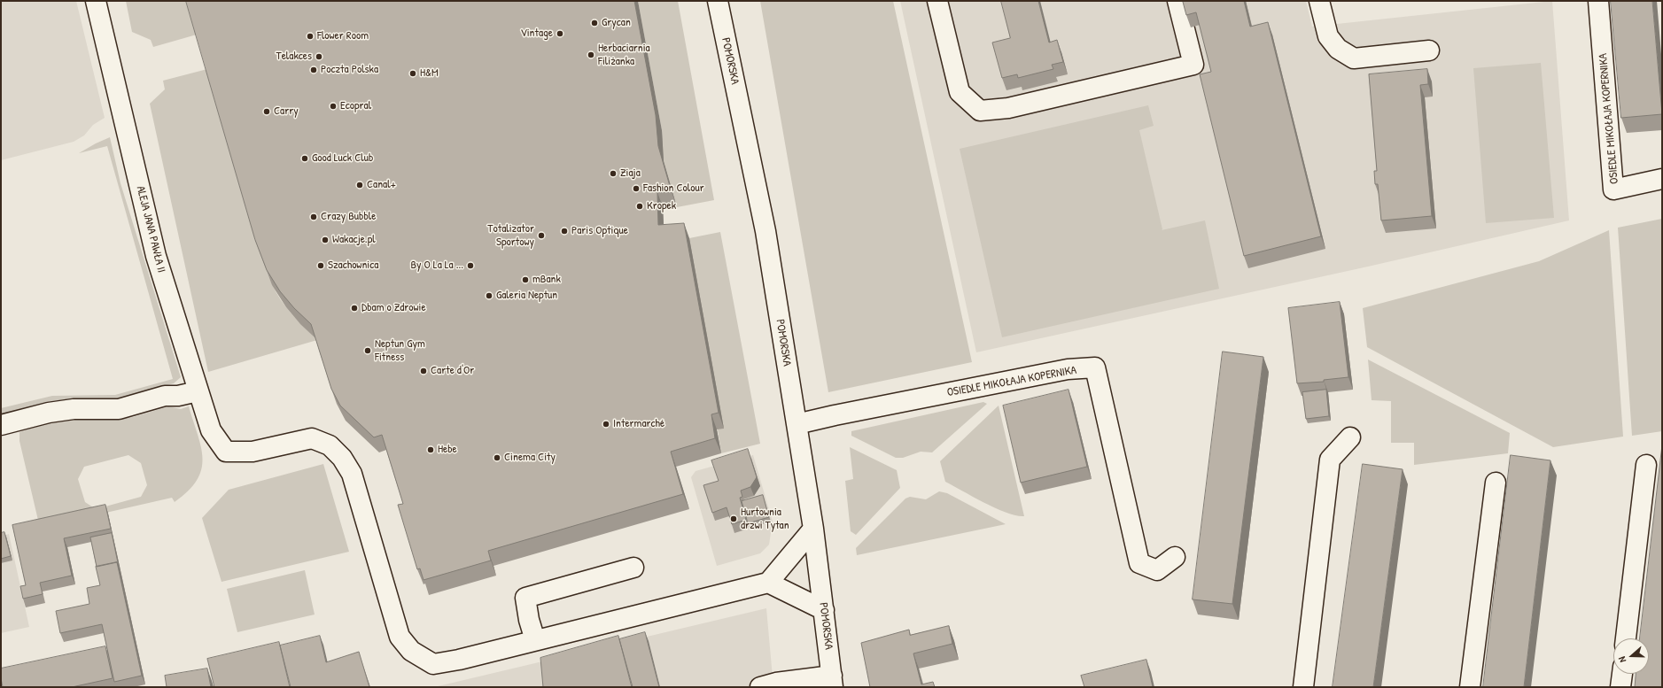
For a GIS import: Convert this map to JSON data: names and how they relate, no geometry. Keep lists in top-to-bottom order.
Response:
{
  "streets": {
    "street": ["POMORSKA", "OSIEDLE MIKOŁAJA KOPERNIKA", "ALEJA JANA PAWŁA II"]
  },
  "crossings": [
    ["POMORSKA", "OSIEDLE MIKOŁAJA KOPERNIKA"]
  ],
  "places": [
    "Grycan",
    "Vintage",
    "Flower Room",
    "Herbaciarnia Filiżanka",
    "Telakces",
    "Poczta Polska",
    "H&M",
    "Ecopral",
    "Carry",
    "Good Luck Club",
    "Ziaja",
    "Canal+",
    "Fashion Colour",
    "Kropek",
    "Crazy Bubble",
    "Paris Optique",
    "Totalizator Sportowy",
    "Wakacje.pl",
    "Szachownica",
    "By O La La ...",
    "mBank",
    "Galeria Neptun",
    "Dbam o Zdrowie",
    "Neptun Gym Fitness",
    "Carte d'Or",
    "Intermarché",
    "Hebe",
    "Cinema City",
    "Hurtownia drzwi Tytan"
  ],
  "north": "left"
}
